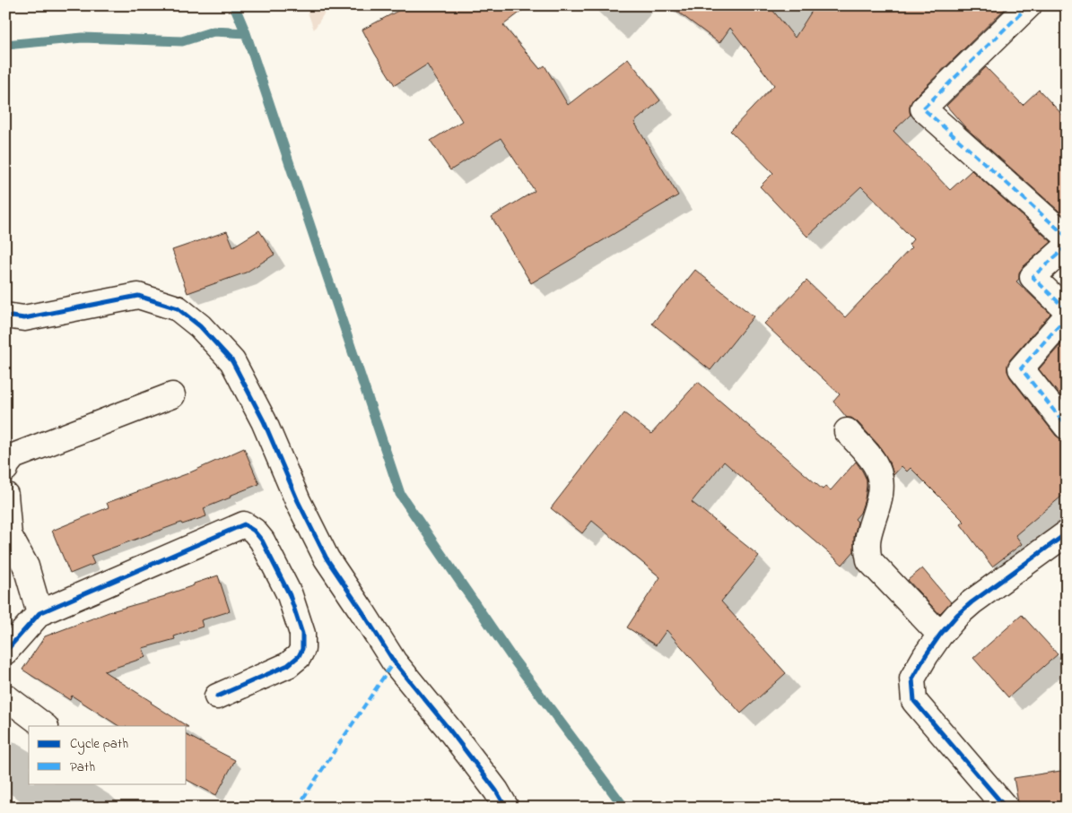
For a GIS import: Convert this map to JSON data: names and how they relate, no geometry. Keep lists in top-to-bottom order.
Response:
{
  "legend": ["Cycle path", "Path"]
}
